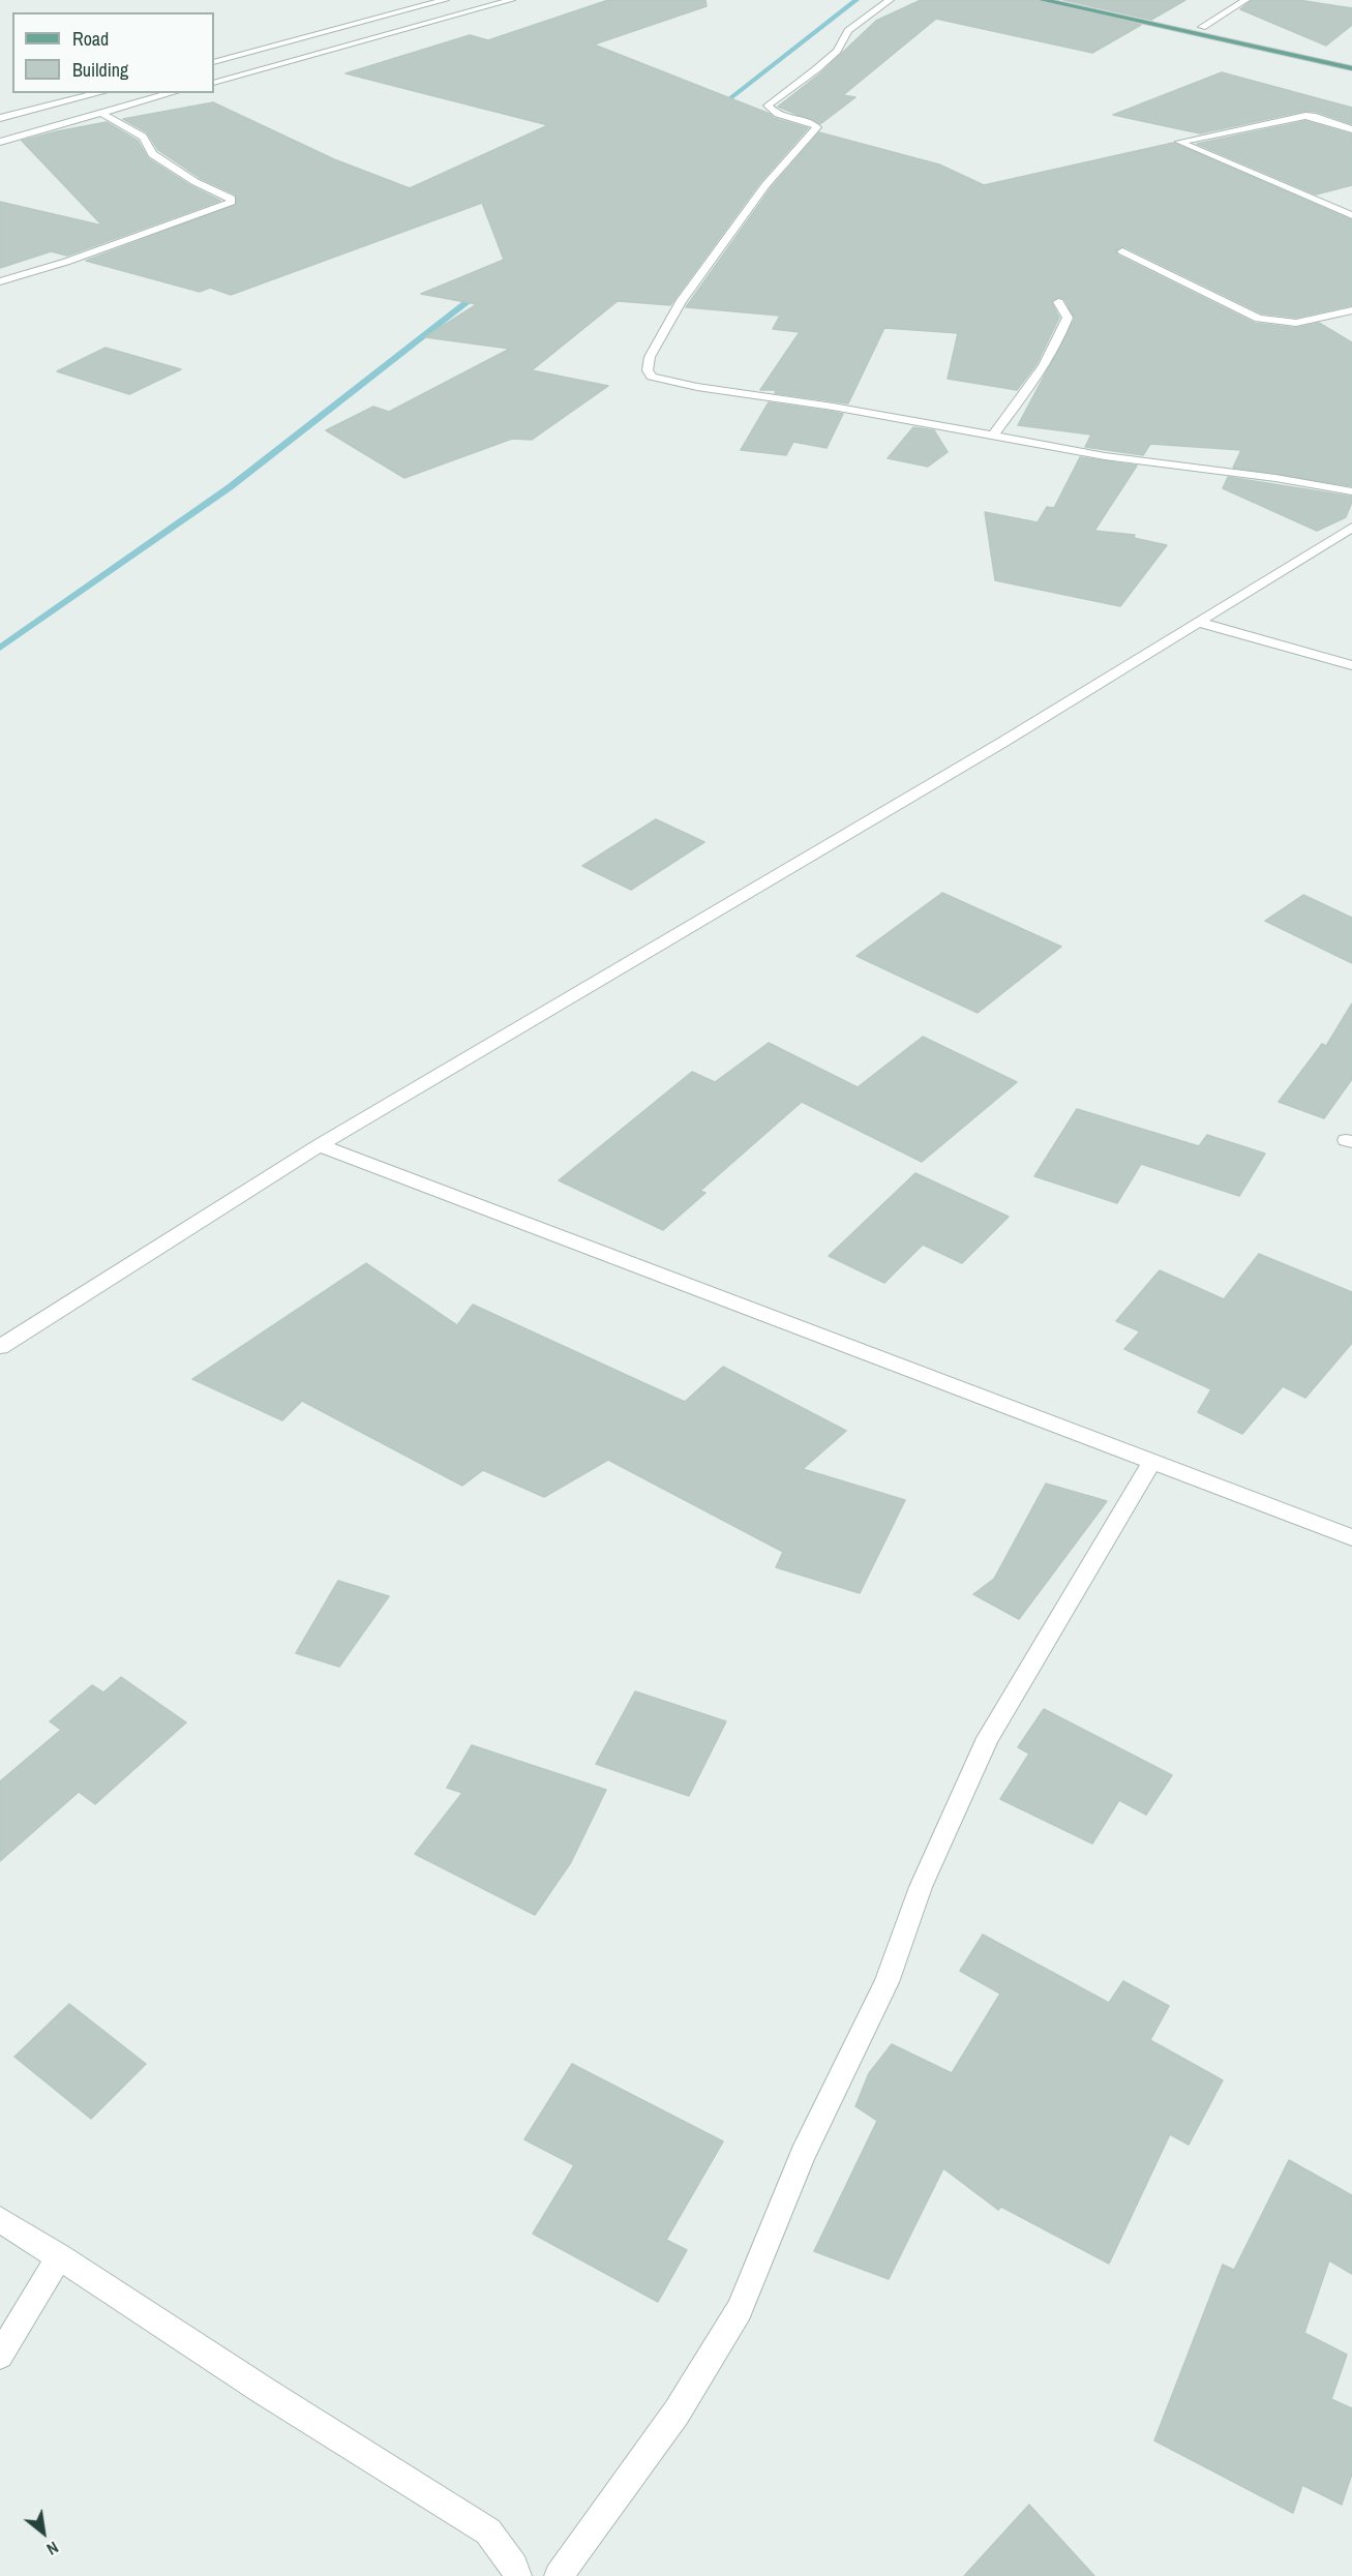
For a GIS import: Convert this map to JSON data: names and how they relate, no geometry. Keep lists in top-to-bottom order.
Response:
{
  "legend": ["Road", "Building"],
  "north": "bottom right"
}
